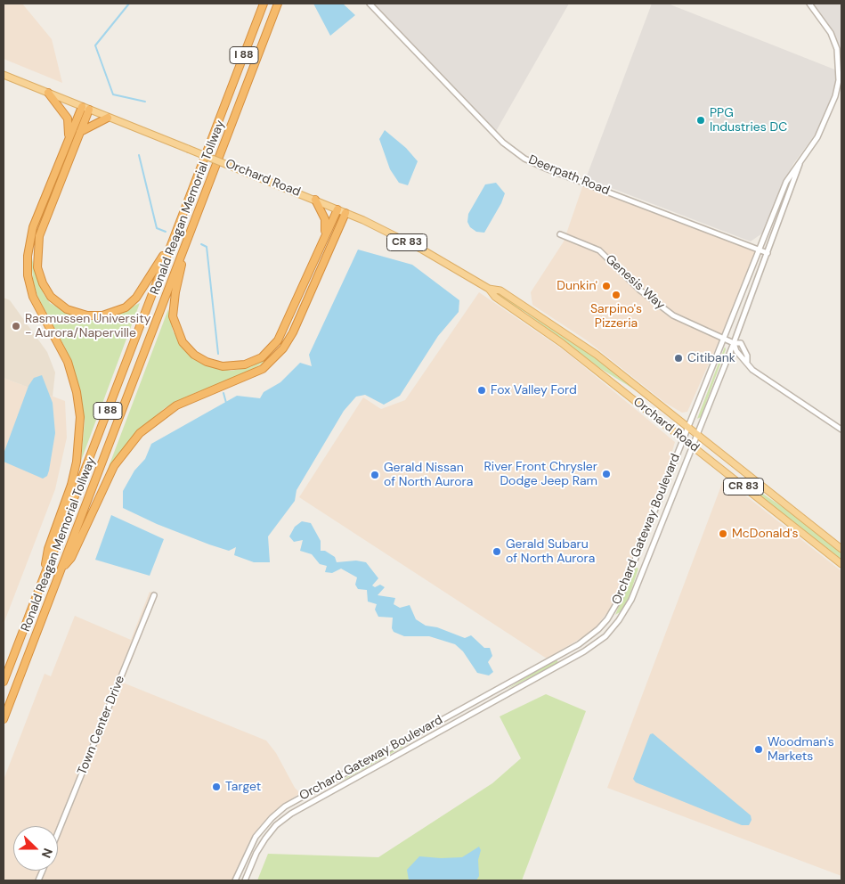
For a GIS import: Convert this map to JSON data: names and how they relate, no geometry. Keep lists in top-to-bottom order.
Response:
{
  "streets": {
    "highway": ["I 88", "Ronald Reagan Memorial Tollway"],
    "main road": ["Orchard Road", "CR 83"],
    "street": [
      "Deerpath Road",
      "Genesis Way",
      "Orchard Gateway Boulevard",
      "Town Center Drive"
    ]
  },
  "crossings": [
    ["Deerpath Road", "Orchard Gateway Boulevard"],
    ["Orchard Road", "Orchard Gateway Boulevard"],
    ["Genesis Way", "Orchard Gateway Boulevard"]
  ],
  "places": [
    "PPG Industries DC",
    "Dunkin'",
    "Sarpino's Pizzeria",
    "Rasmussen University - Aurora/Naperville",
    "Citibank",
    "Fox Valley Ford",
    "River Front Chrysler Dodge Jeep Ram",
    "Gerald Nissan of North Aurora",
    "McDonald's",
    "Gerald Subaru of North Aurora",
    "Woodman's Markets",
    "Target"
  ],
  "north": "right"
}
